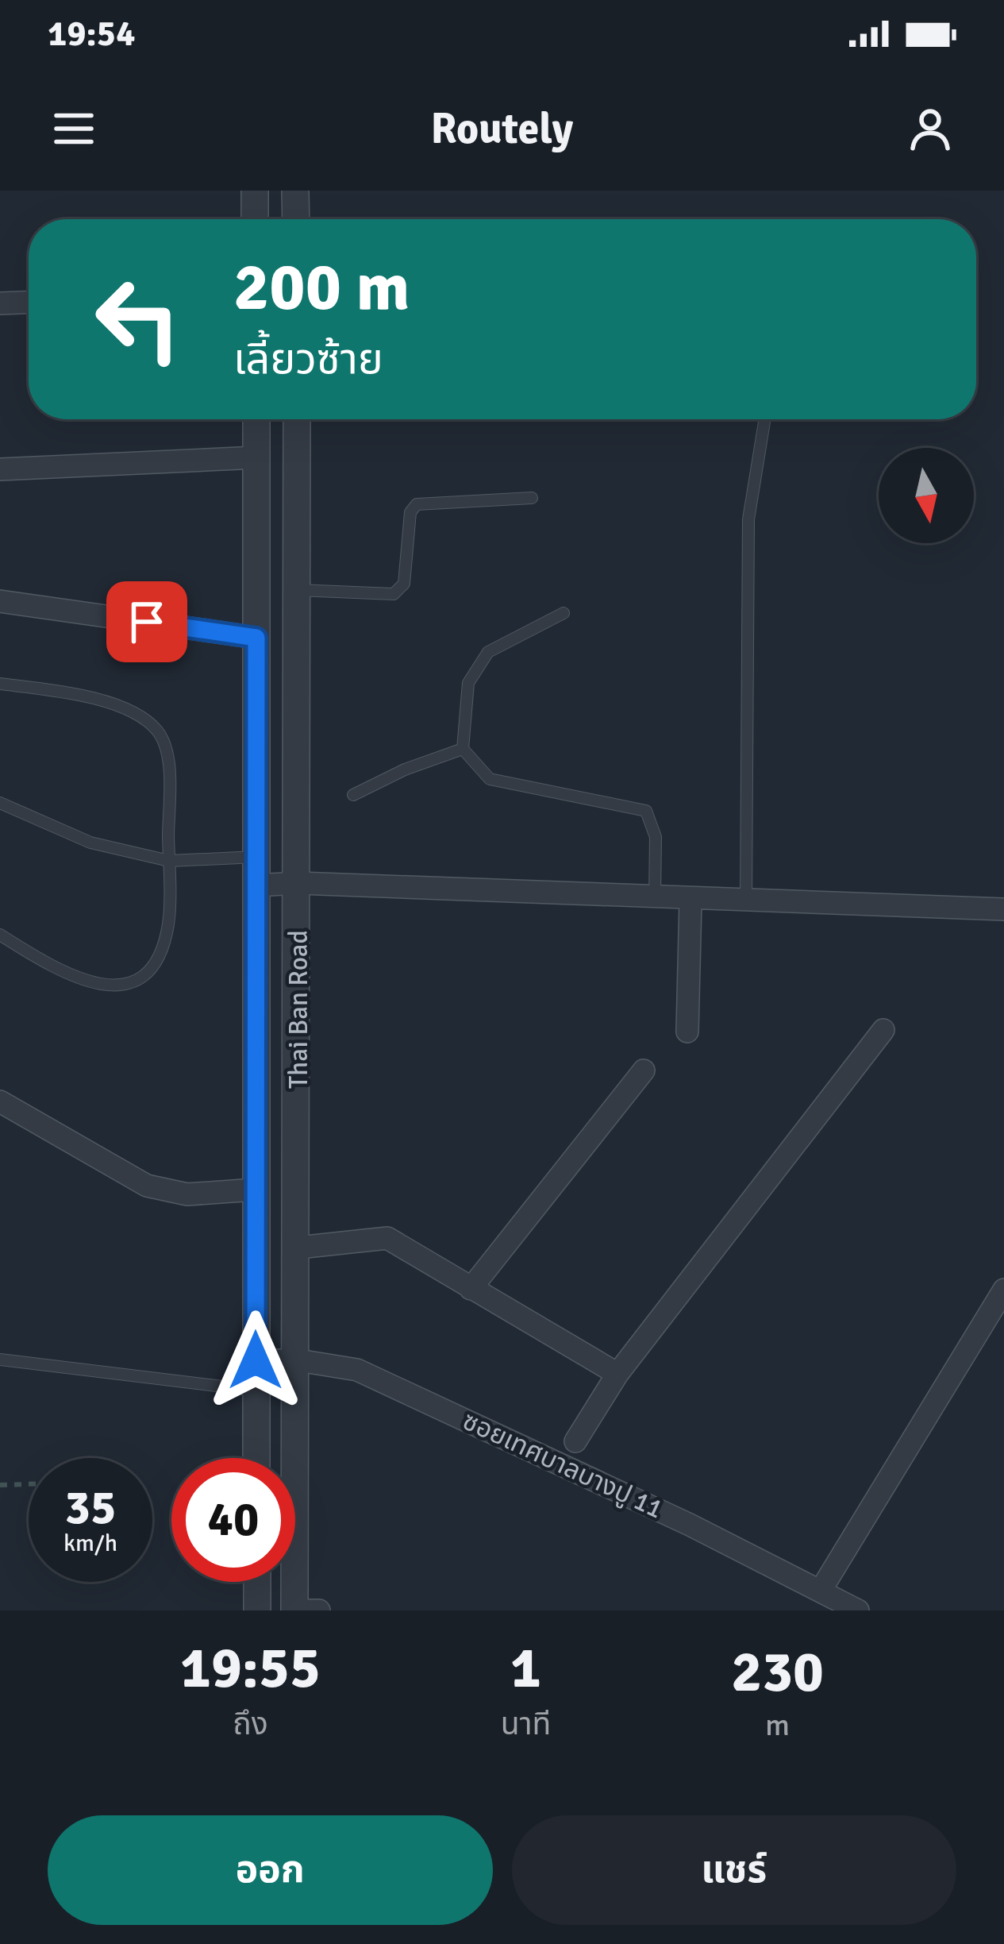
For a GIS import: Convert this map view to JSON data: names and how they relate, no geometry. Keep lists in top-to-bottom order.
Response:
{
  "streets": {
    "street": ["Thai Ban Road", "ซอยเทศบาลบางปู 11"]
  },
  "crossings": [
    ["Thai Ban Road", "ซอยเทศบาลบางปู 11"]
  ],
  "north": "bottom",
  "page": {
    "status": "19:54",
    "header": "Routely",
    "turn": ["200 m", "เลี้ยวซ้าย"],
    "speed": "35 km/h",
    "limit": "40",
    "eta": [
      "19:55",
      "ถึง",
      "1",
      "นาที",
      "230",
      "m"
    ],
    "buttons": ["ออก", "แชร์"]
  }
}
